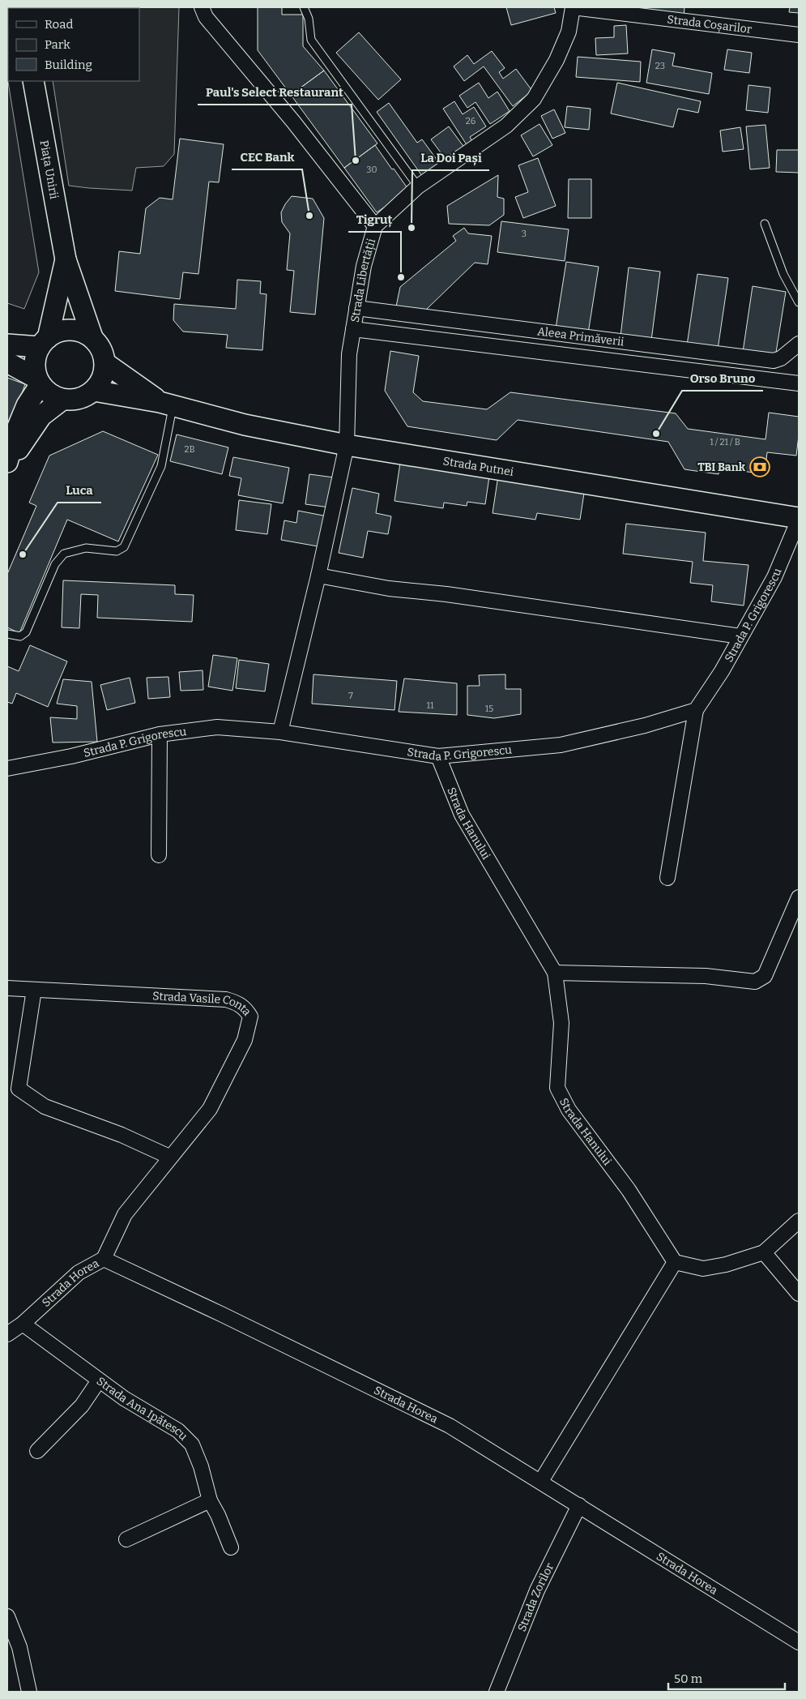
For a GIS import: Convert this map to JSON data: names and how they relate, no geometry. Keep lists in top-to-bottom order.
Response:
{
  "streets": {
    "main road": ["Piața Unirii", "Strada Putnei"],
    "street": [
      "Strada Coșarilor",
      "Strada Libertății",
      "Aleea Primăverii",
      "Strada P. Grigorescu",
      "Strada Hanului",
      "Strada Vasile Conta",
      "Strada Horea",
      "Strada Ana Ipătescu",
      "Strada Zorilor"
    ]
  },
  "crossings": [
    ["Strada Coșarilor", "Strada Libertății"],
    ["Piața Unirii", "Strada Putnei"],
    ["Strada Libertății", "Aleea Primăverii"],
    ["Strada Libertății", "Strada Putnei"],
    ["Strada Libertății", "Strada P. Grigorescu"],
    ["Strada Putnei", "Strada P. Grigorescu"],
    ["Strada P. Grigorescu", "Strada Hanului"],
    ["Strada Vasile Conta", "Strada Horea"],
    ["Strada Horea", "Strada Ana Ipătescu"],
    ["Strada Horea", "Strada Zorilor"]
  ],
  "places": {
    "other": [
      "Paul's Select Restaurant",
      "CEC Bank",
      "La Doi Pași",
      "Tigruț",
      "Orso Bruno",
      "Luca"
    ],
    "bank": ["TBI Bank"]
  },
  "house_numbers": [
    "23",
    "26",
    "30",
    "3",
    "1 / 21 / B",
    "2B",
    "7",
    "11",
    "15"
  ],
  "legend": ["Road", "Park", "Building"],
  "scale_bar": "50 m"
}
